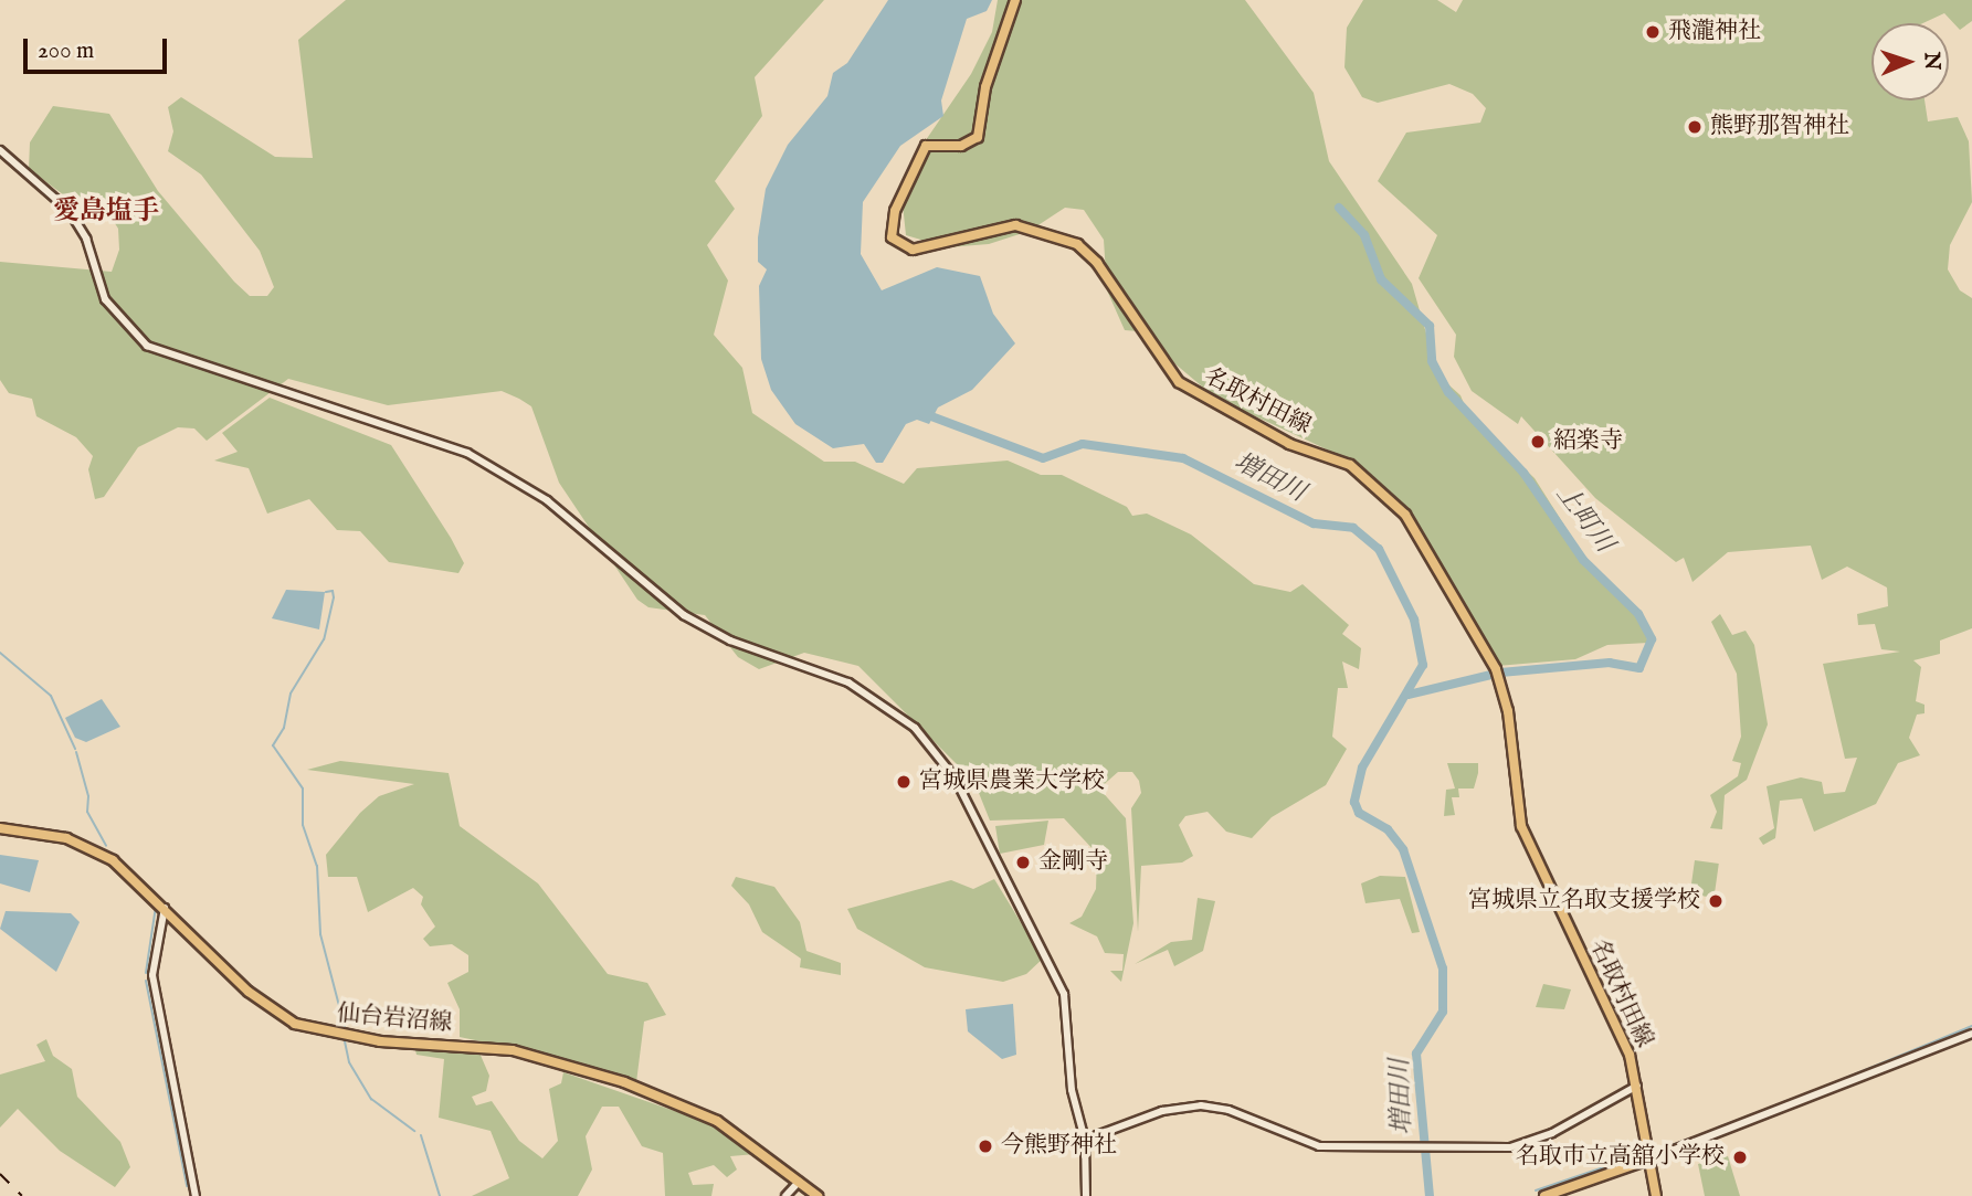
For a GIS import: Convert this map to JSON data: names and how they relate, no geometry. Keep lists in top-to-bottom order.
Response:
{
  "streets": {
    "main road": ["名取村田線", "仙台岩沼線"]
  },
  "districts": ["愛島塩手"],
  "water": ["増田川", "上町川"],
  "places": [
    "飛瀧神社",
    "熊野那智神社",
    "紹楽寺",
    "宮城県農業大学校",
    "金剛寺",
    "宮城県立名取支援学校",
    "今熊野神社",
    "名取市立高舘小学校"
  ],
  "scale_bar": "200 m",
  "north": "right"
}
